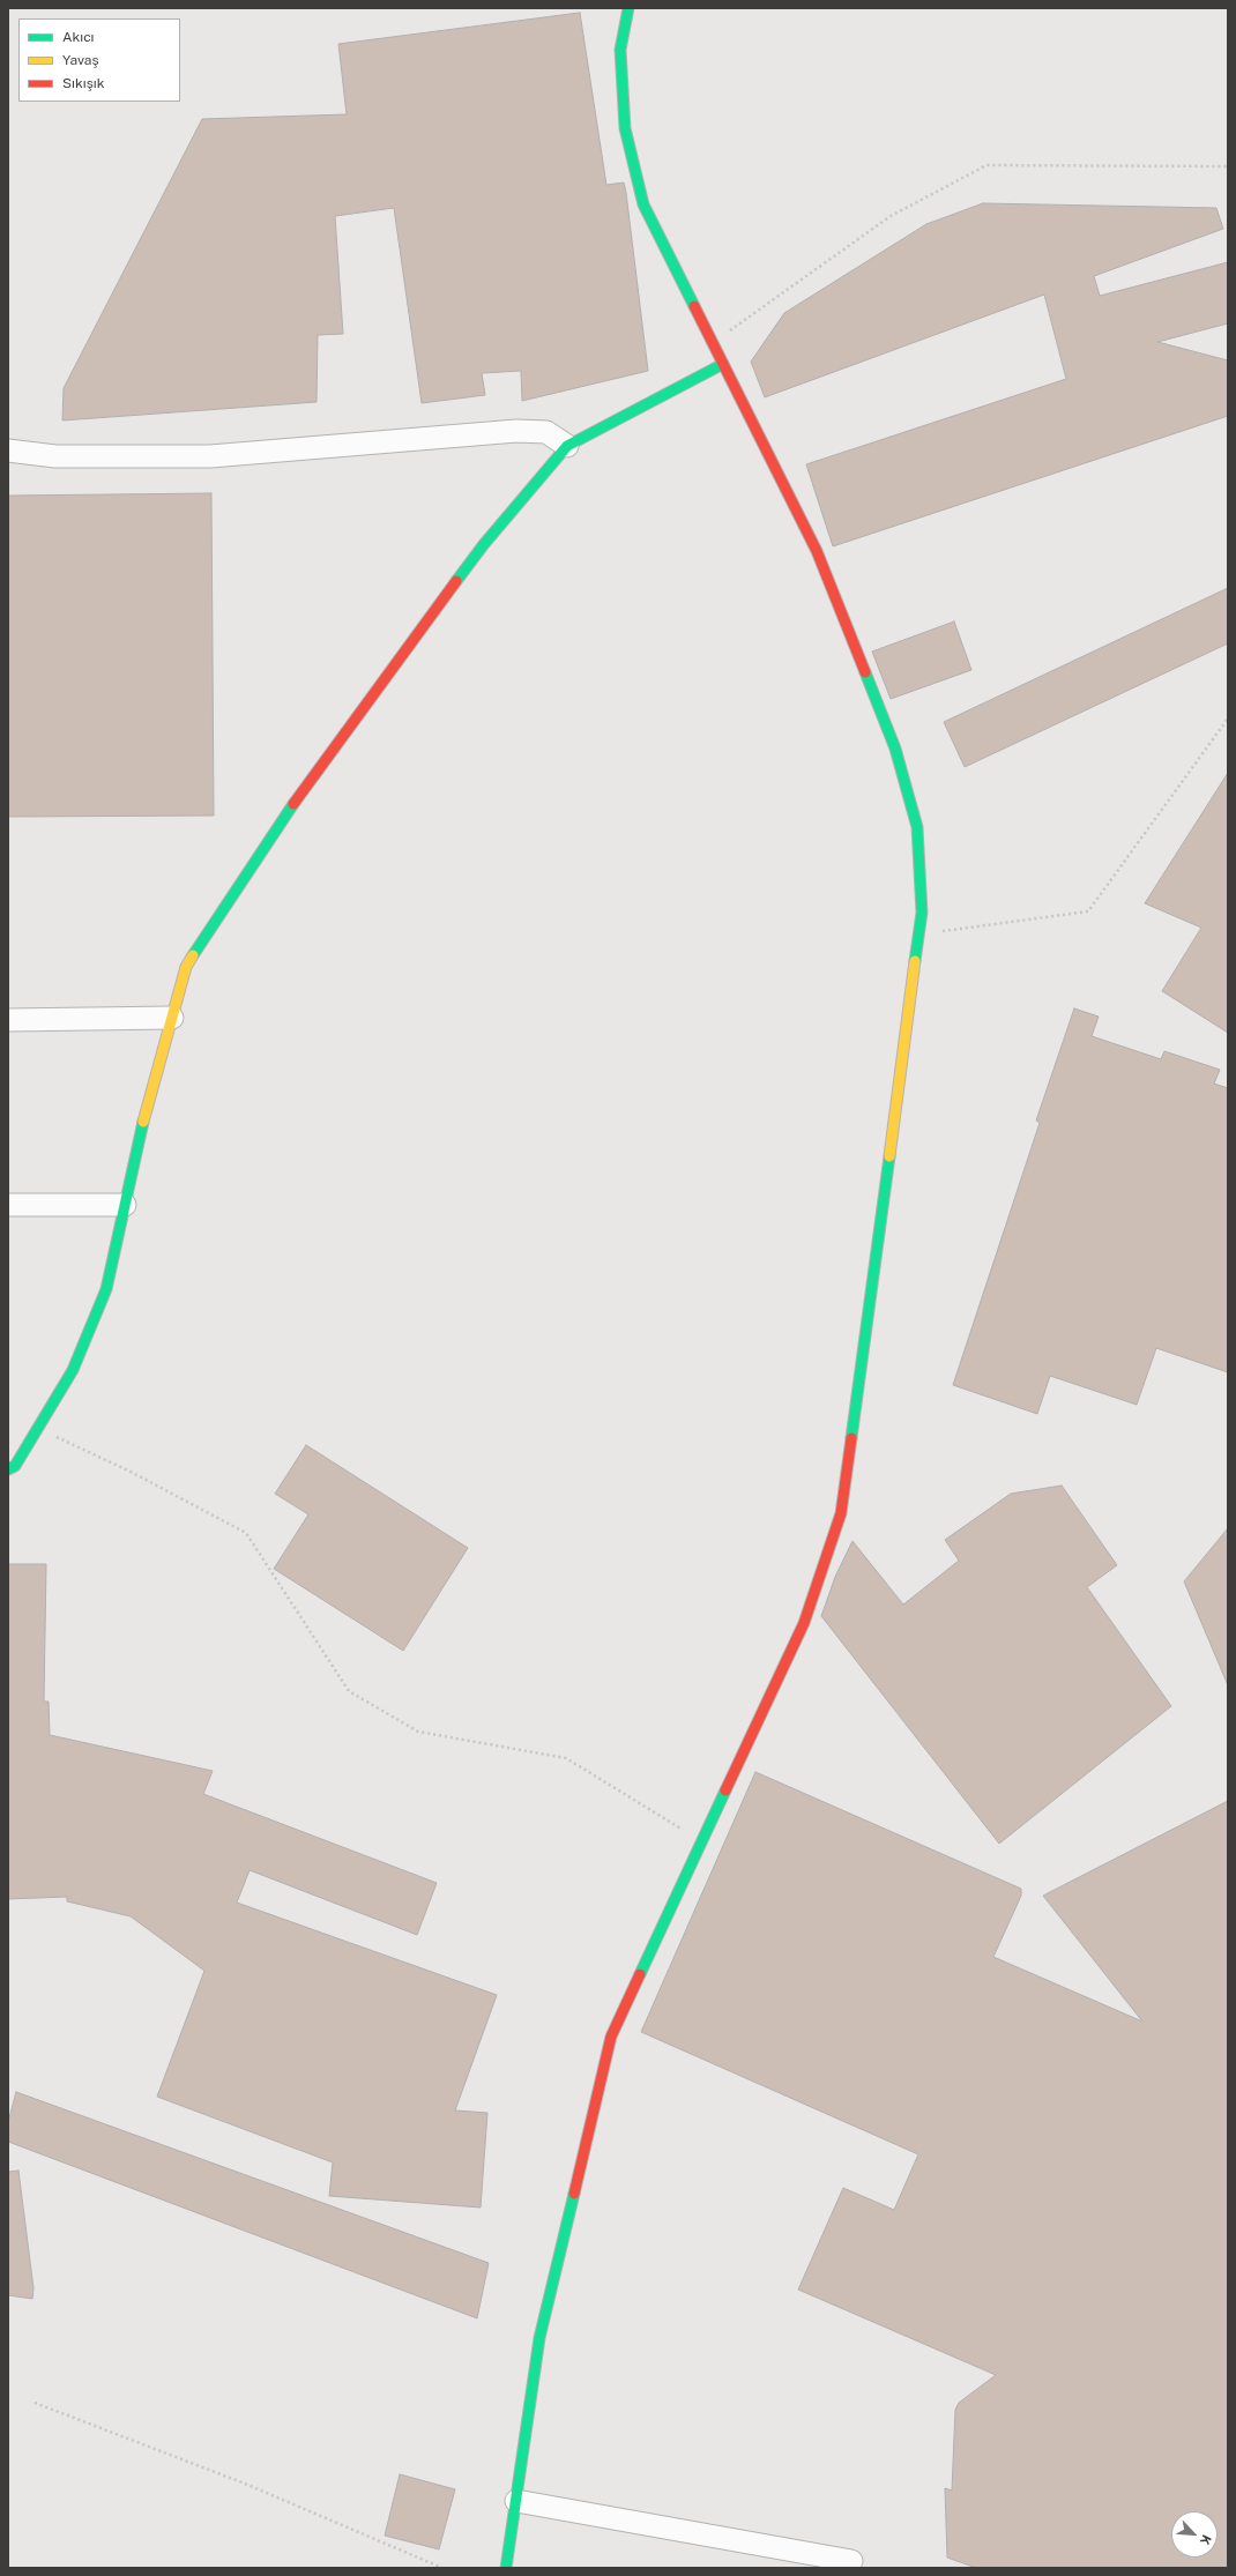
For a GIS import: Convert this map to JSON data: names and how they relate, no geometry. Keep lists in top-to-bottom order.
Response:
{
  "legend": ["Akıcı", "Yavaş", "Sıkışık"],
  "north": "bottom right"
}
